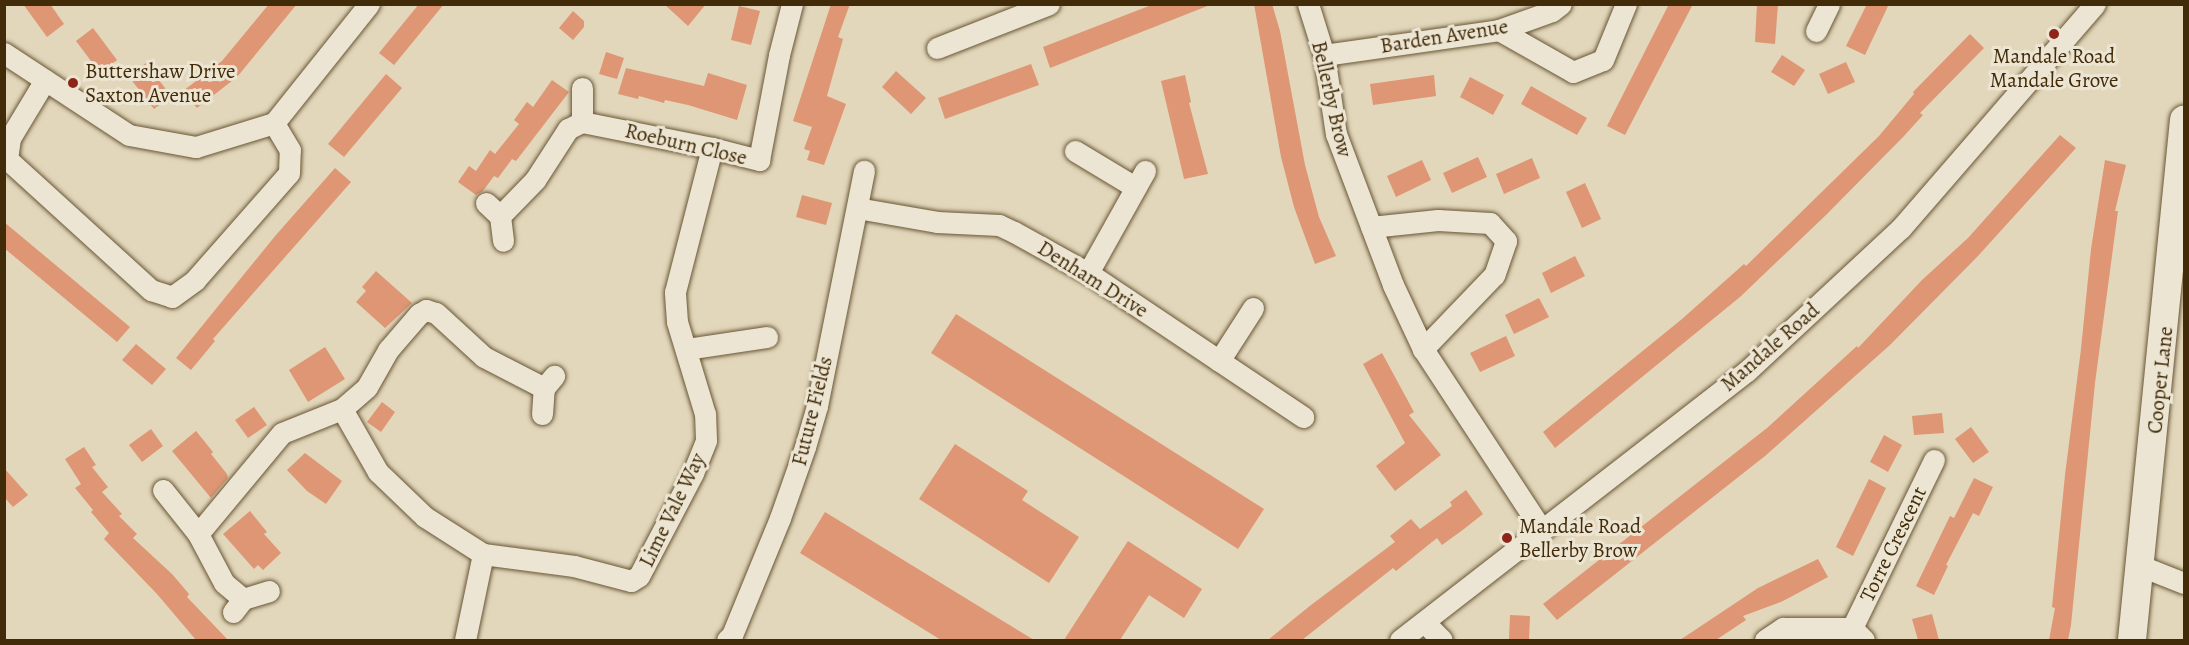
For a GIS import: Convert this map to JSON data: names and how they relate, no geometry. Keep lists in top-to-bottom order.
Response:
{
  "streets": {
    "main road": ["Cooper Lane"],
    "street": [
      "Barden Avenue",
      "Bellerby Brow",
      "Roeburn Close",
      "Denham Drive",
      "Mandale Road",
      "Future Fields",
      "Lime Vale Way",
      "Torre Crescent"
    ]
  },
  "crossings": [
    ["Barden Avenue", "Bellerby Brow"],
    ["Bellerby Brow", "Mandale Road"],
    ["Roeburn Close", "Lime Vale Way"],
    ["Denham Drive", "Future Fields"]
  ],
  "places": ["Mandale Road Mandale Grove", "Buttershaw Drive Saxton Avenue", "Mandale Road Bellerby Brow"]
}
